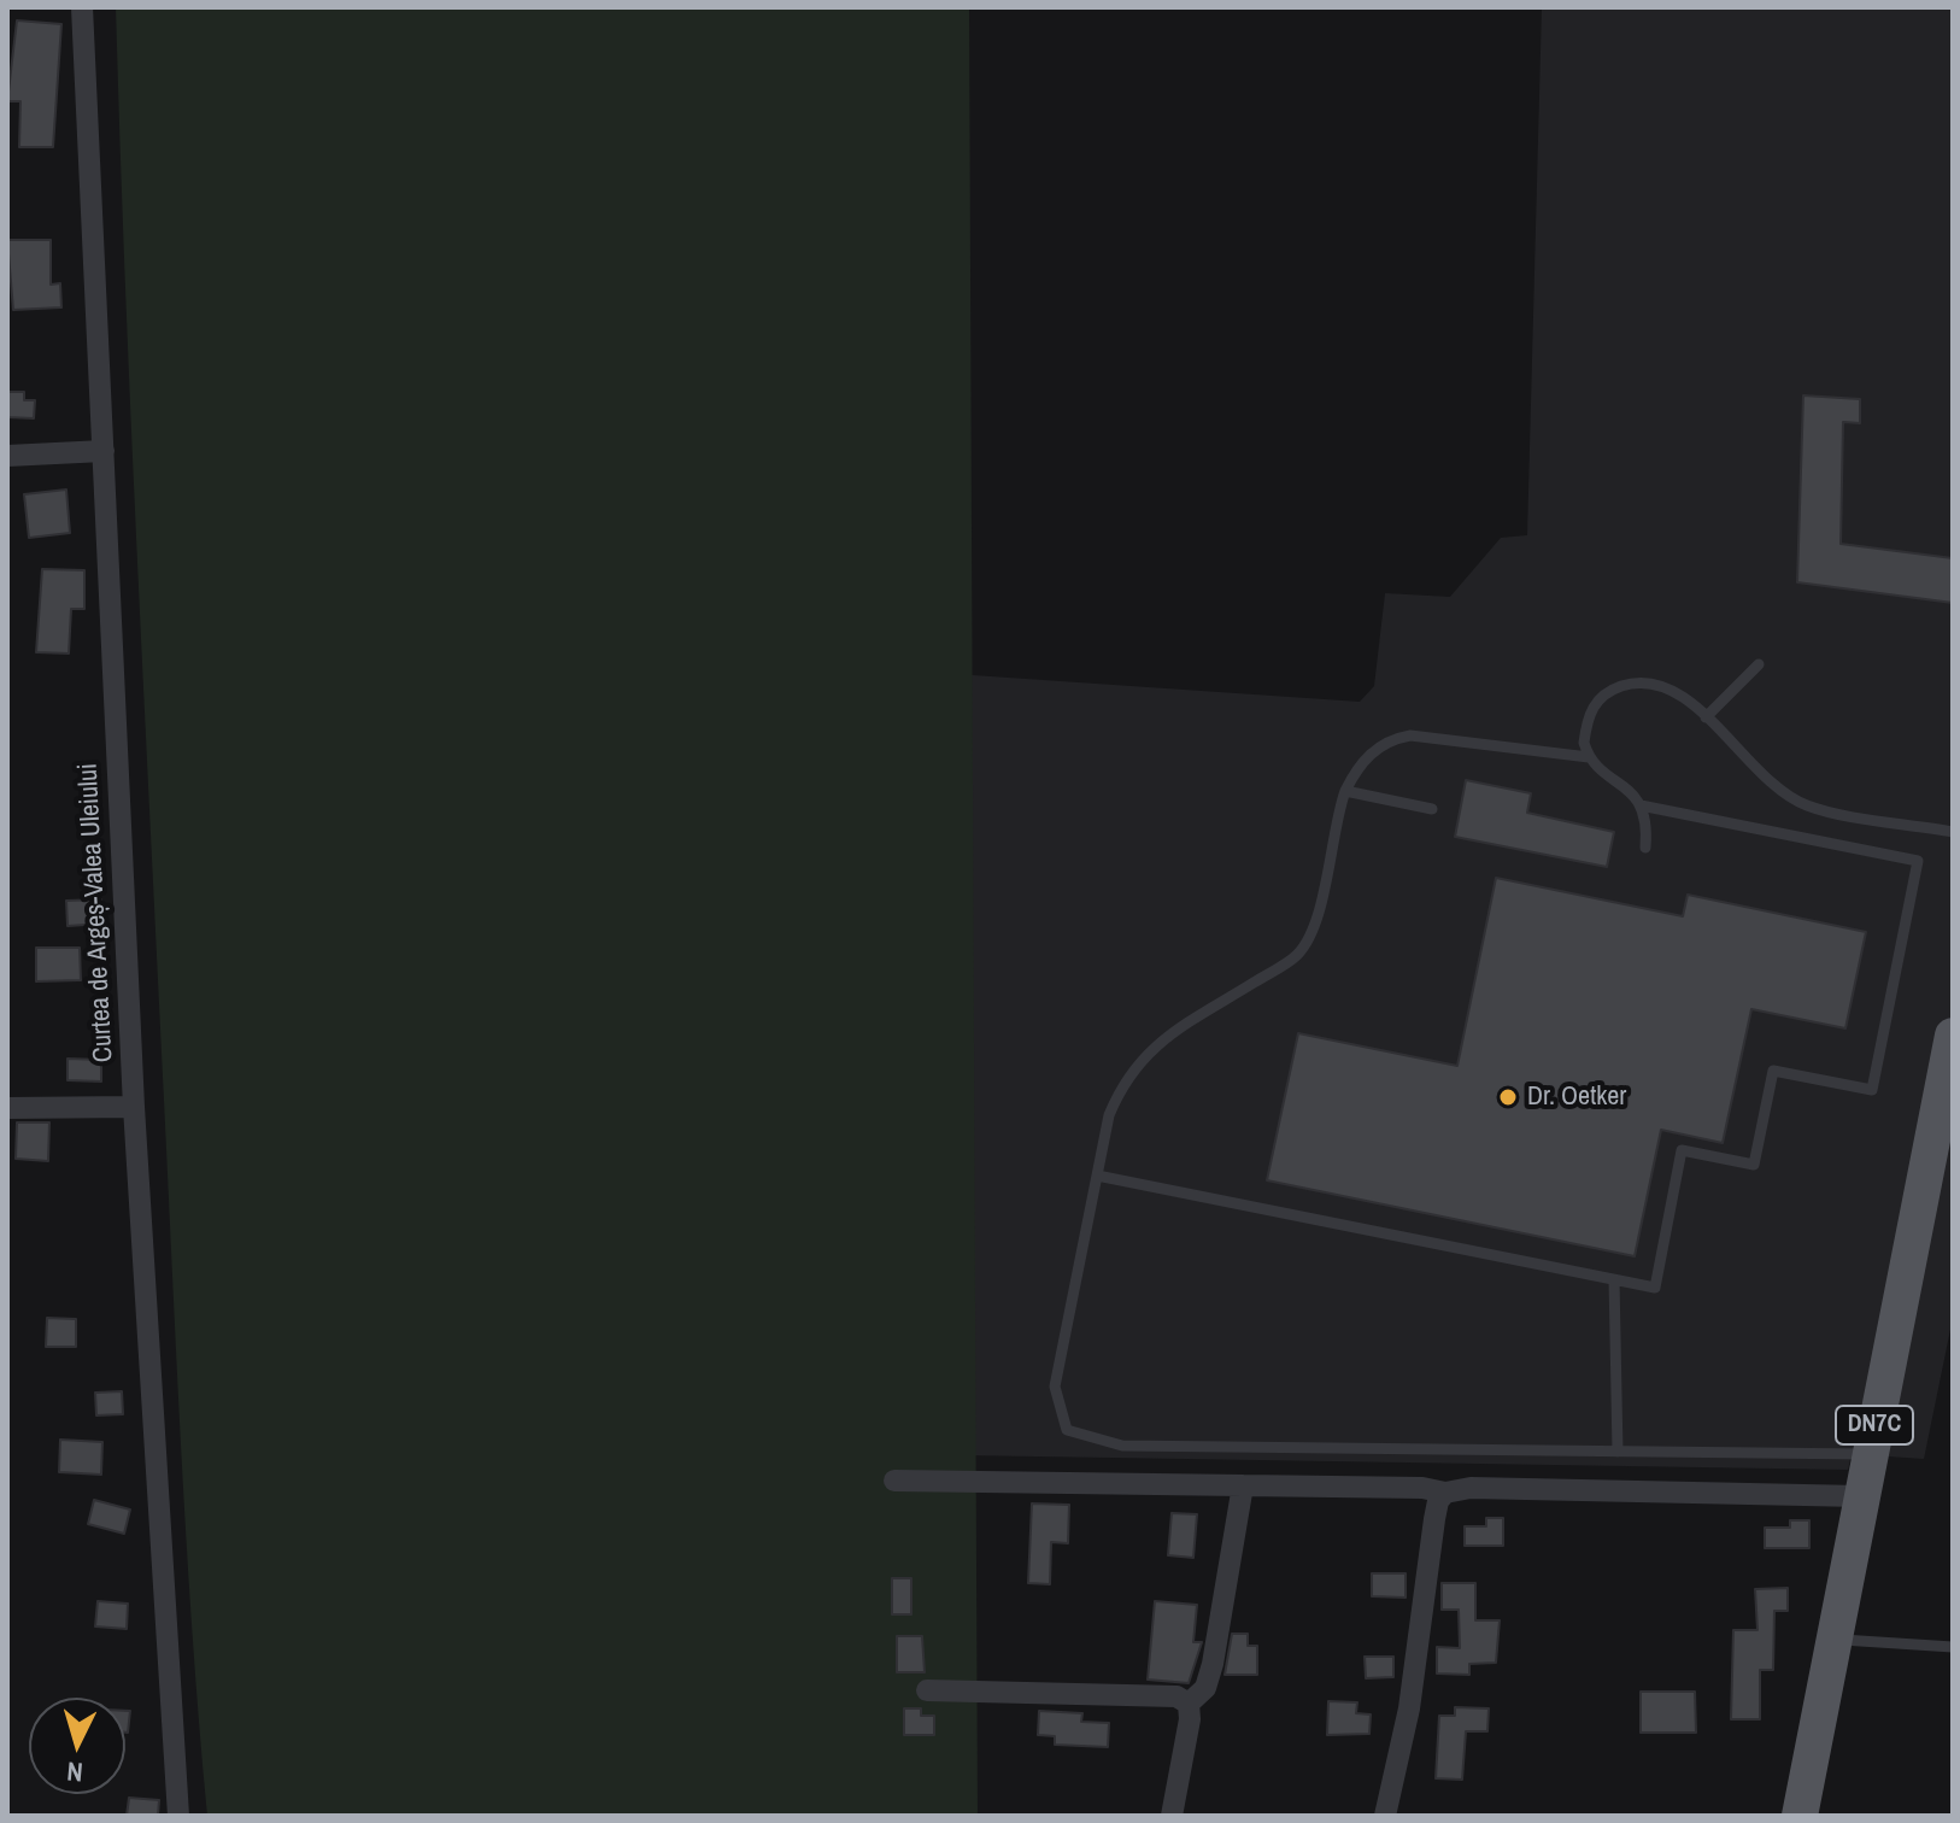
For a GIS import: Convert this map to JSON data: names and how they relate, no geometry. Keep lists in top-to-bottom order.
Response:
{
  "streets": {
    "main road": ["DN7C"],
    "street": ["Curtea de Argeș-Valea Uleiului"]
  },
  "places": ["Dr. Oetker"],
  "north": "bottom"
}
